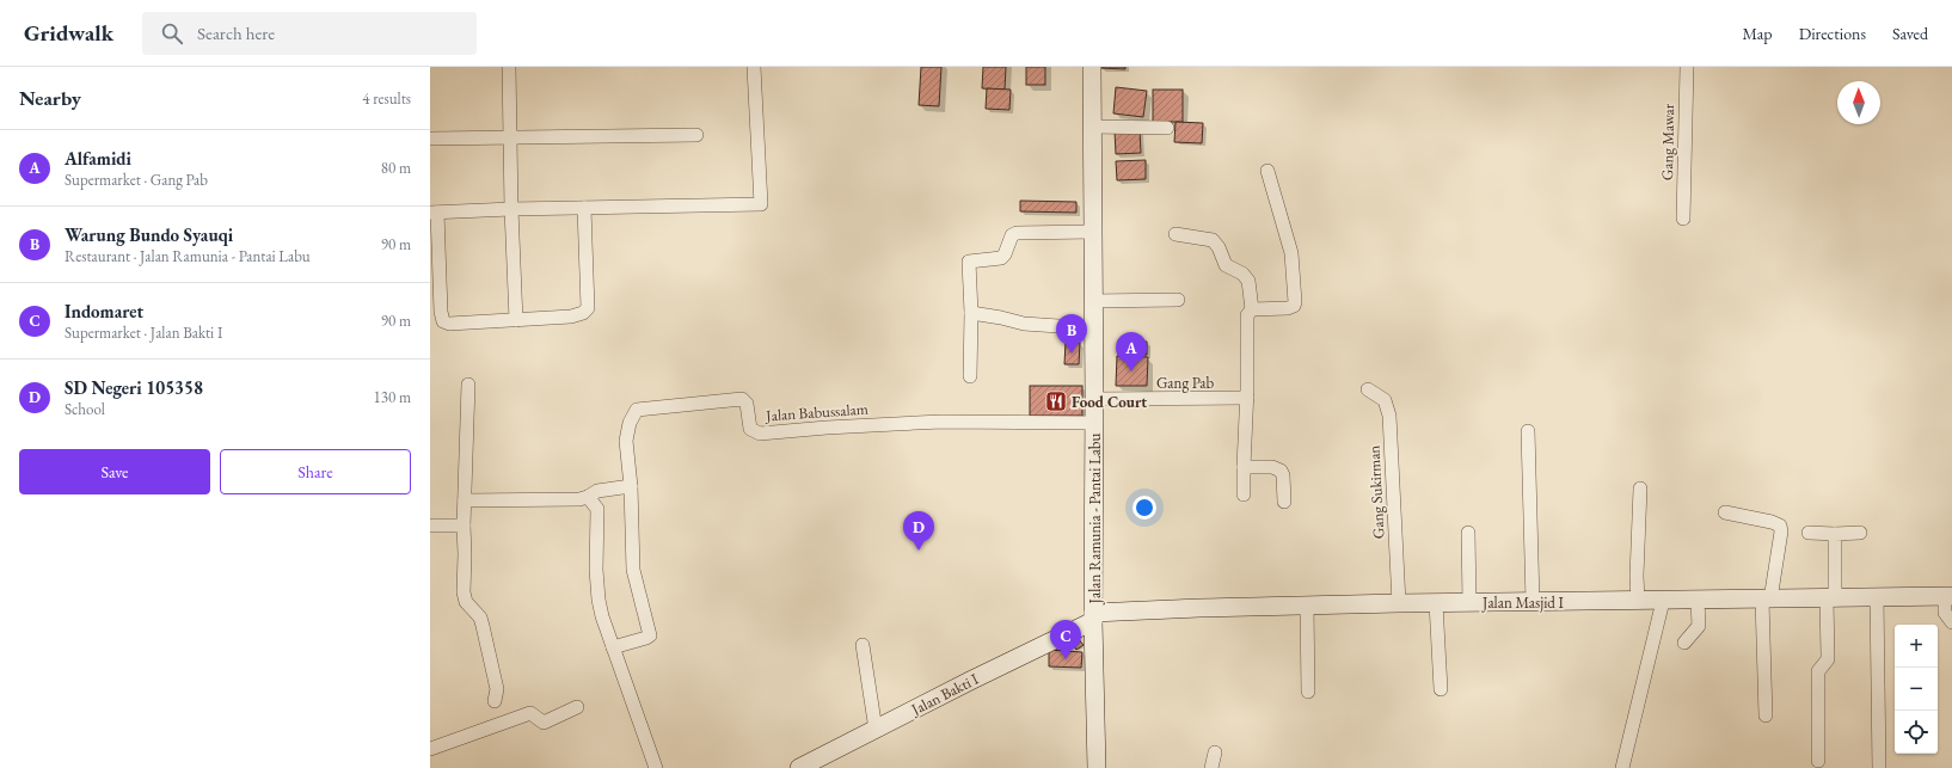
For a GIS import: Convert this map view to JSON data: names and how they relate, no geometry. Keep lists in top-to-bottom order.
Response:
{
  "streets": {
    "main road": ["Jalan Ramunia - Pantai Labu", "Jalan Masjid I", "Jalan Bakti I"],
    "street": [
      "Gang Mawar",
      "Gang Pab",
      "Jalan Babussalam",
      "Gang Sukirman"
    ]
  },
  "crossings": [
    ["Gang Pab", "Jalan Ramunia - Pantai Labu"],
    ["Jalan Babussalam", "Jalan Ramunia - Pantai Labu"],
    ["Gang Sukirman", "Jalan Masjid I"],
    ["Jalan Ramunia - Pantai Labu", "Jalan Masjid I"],
    ["Jalan Ramunia - Pantai Labu", "Jalan Bakti I"],
    ["Jalan Masjid I", "Jalan Bakti I"]
  ],
  "places": {
    "restaurant": ["Food Court"]
  },
  "north": "top",
  "page": {
    "header": "Gridwalk",
    "search": "Search here",
    "nav": ["Map", "Directions", "Saved"],
    "heading": ["Nearby", "4 results"],
    "list": [
      {
        "mark": "A",
        "name": "Alfamidi",
        "note": "Supermarket · Gang Pab",
        "value": "80 m"
      },
      {
        "mark": "B",
        "name": "Warung Bundo Syauqi",
        "note": "Restaurant · Jalan Ramunia - Pantai Labu",
        "value": "90 m"
      },
      {
        "mark": "C",
        "name": "Indomaret",
        "note": "Supermarket · Jalan Bakti I",
        "value": "90 m"
      },
      {
        "mark": "D",
        "name": "SD Negeri 105358",
        "note": "School",
        "value": "130 m"
      }
    ],
    "pins": [
      "B",
      "A",
      "D",
      "C"
    ],
    "buttons": ["Save", "Share"],
    "map_buttons": ["+", "−"]
  }
}
